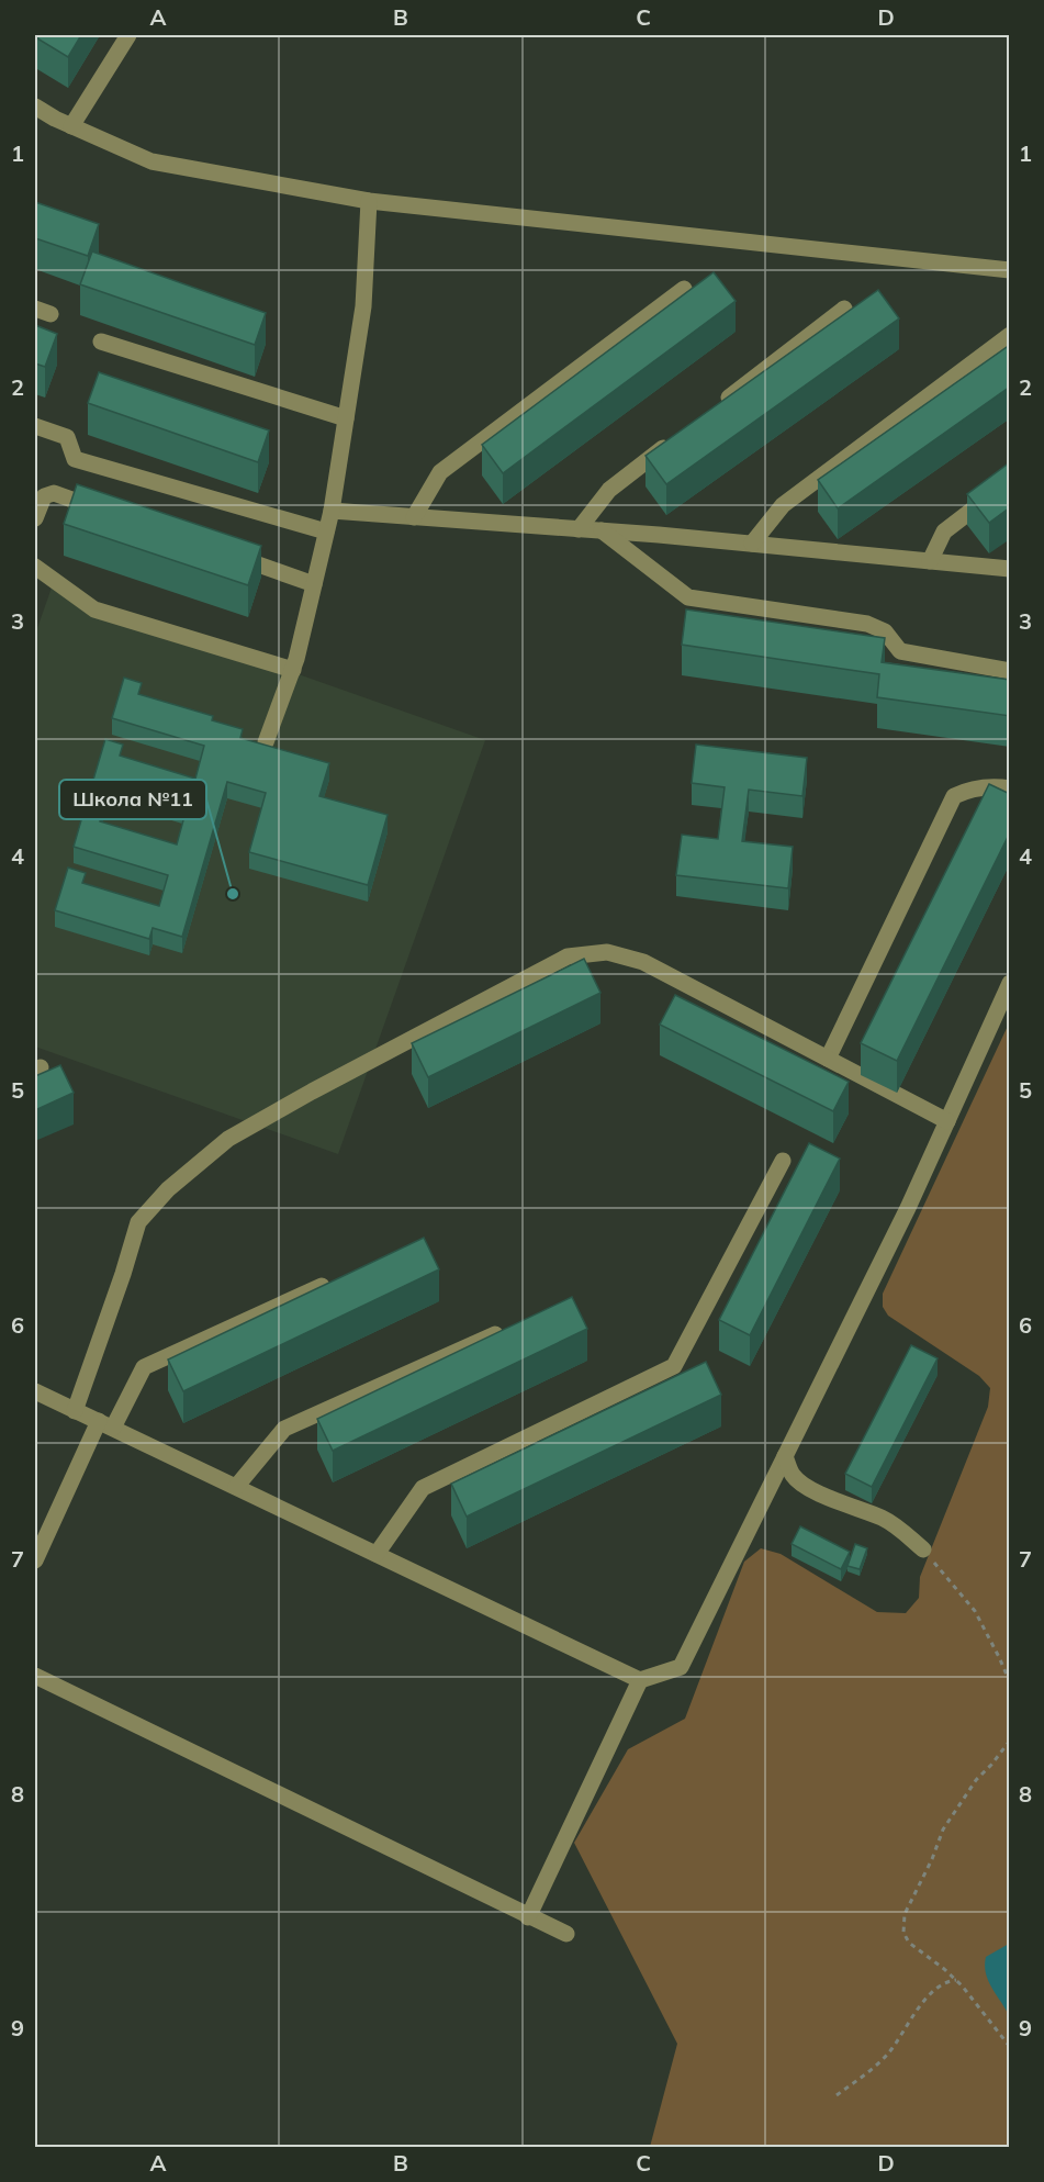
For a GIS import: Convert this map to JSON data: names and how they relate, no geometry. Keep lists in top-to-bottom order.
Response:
{
  "places": ["Школа №11"],
  "grid": {
    "columns": [
      "A",
      "B",
      "C",
      "D"
    ],
    "rows": [
      "1",
      "2",
      "3",
      "4",
      "5",
      "6",
      "7",
      "8",
      "9"
    ]
  }
}
